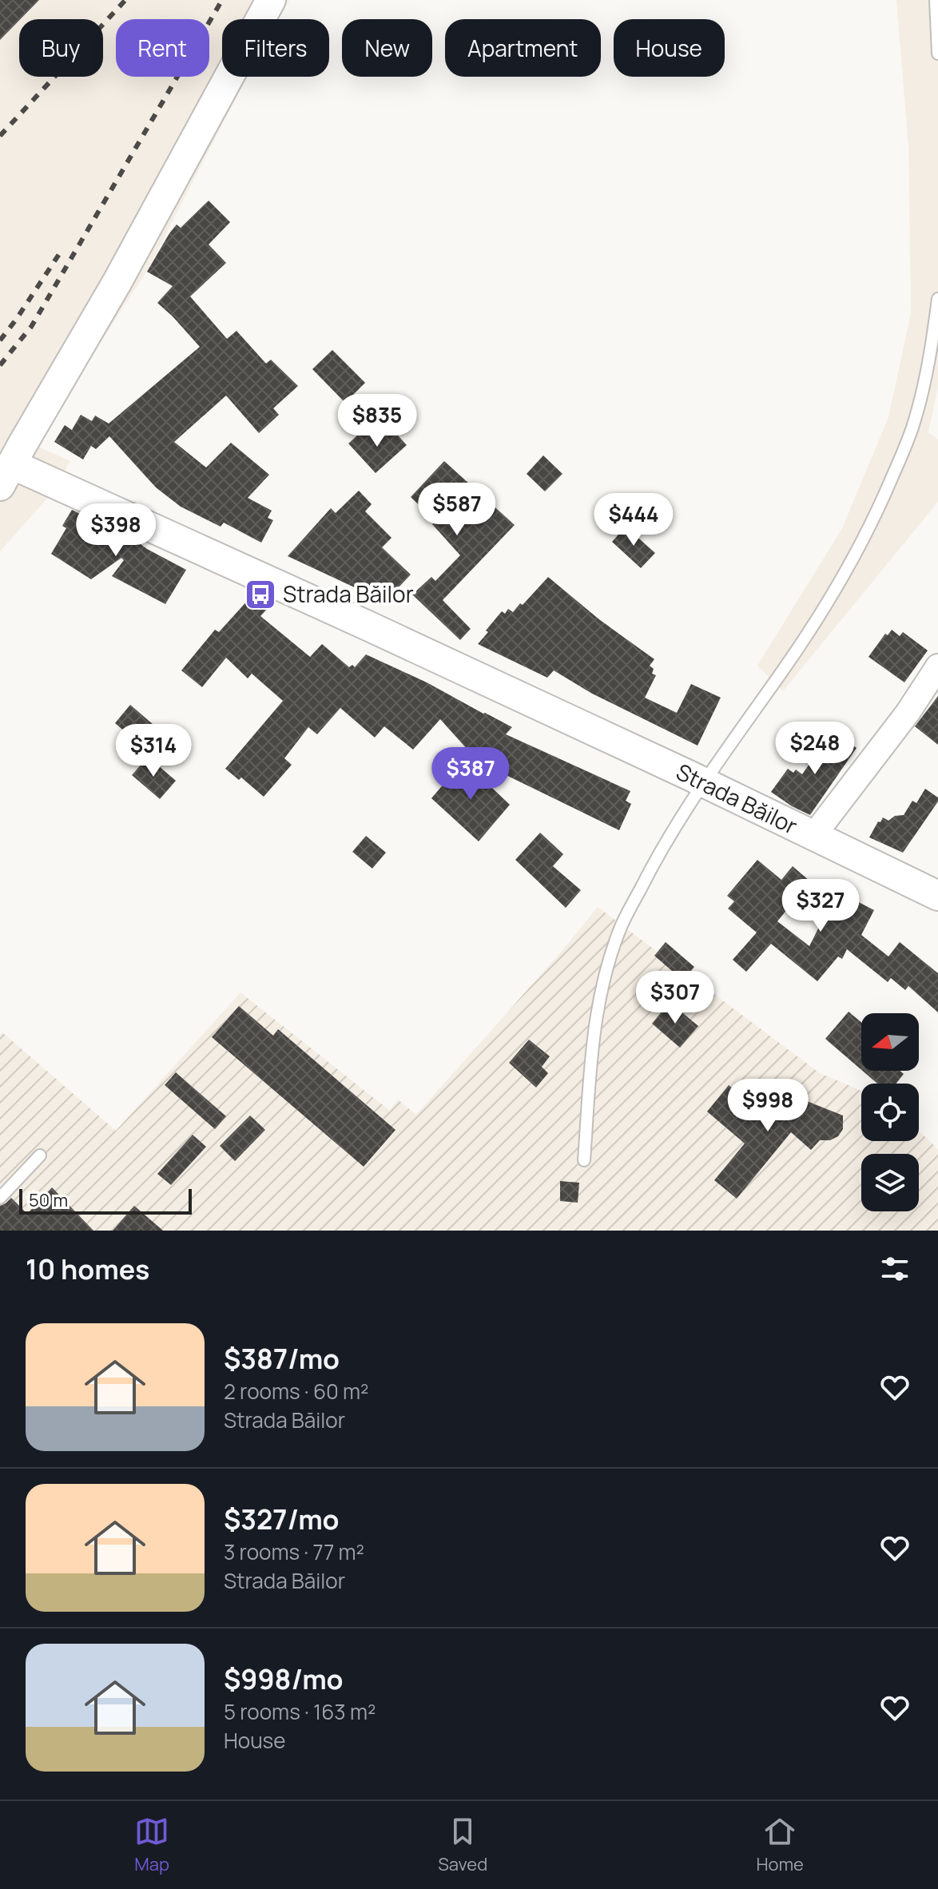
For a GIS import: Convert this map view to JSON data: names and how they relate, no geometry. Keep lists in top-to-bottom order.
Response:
{
  "streets": {
    "street": ["Strada Băilor"]
  },
  "places": {
    "bus stop": ["Strada Băilor"]
  },
  "scale_bar": "50 m",
  "north": "left",
  "page": {
    "chip": [
      "Buy",
      "Rent",
      "Filters",
      "New",
      "Apartment",
      "House"
    ],
    "price": [
      "$835",
      "$587",
      "$444",
      "$398",
      "$248",
      "$314",
      "$387",
      "$327",
      "$307",
      "$998"
    ],
    "scale": "50 m",
    "heading": "10 homes",
    "list": [
      {
        "name": "$387/mo",
        "note": "2 rooms · 60 m² · Strada Băilor"
      },
      {
        "name": "$327/mo",
        "note": "3 rooms · 77 m² · Strada Băilor"
      },
      {
        "name": "$998/mo",
        "note": "5 rooms · 163 m² · House"
      }
    ],
    "tabs": ["Map", "Saved", "Home"]
  }
}
